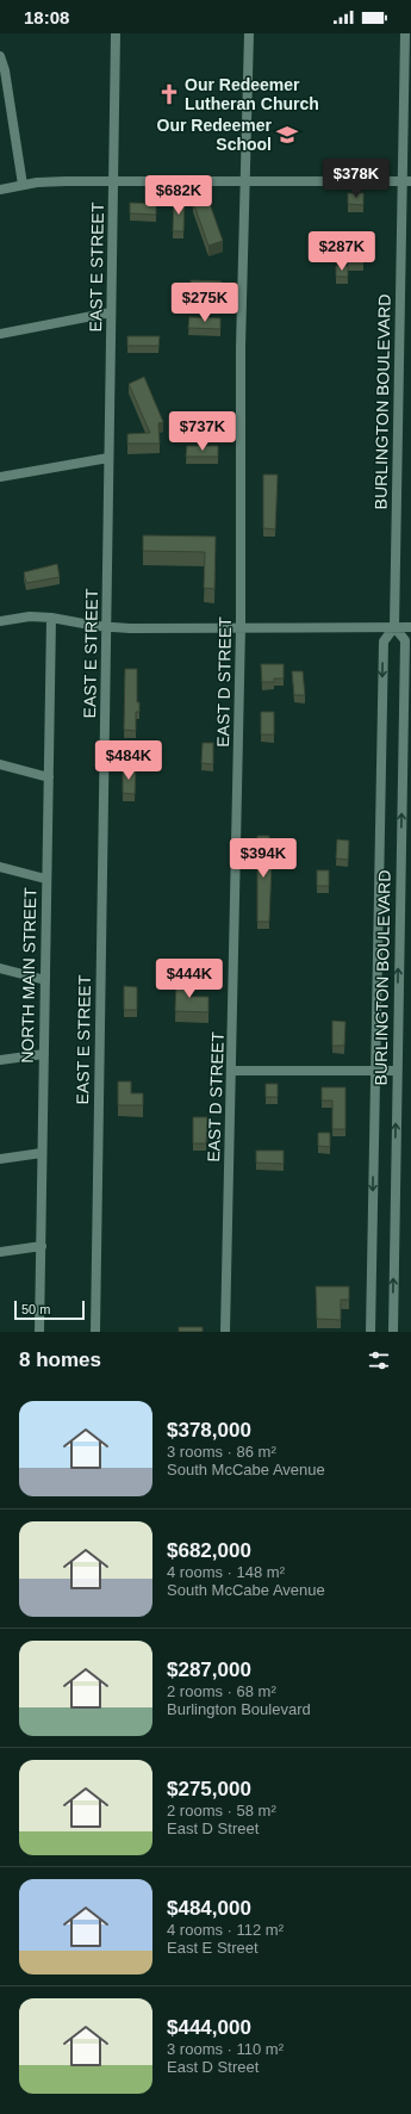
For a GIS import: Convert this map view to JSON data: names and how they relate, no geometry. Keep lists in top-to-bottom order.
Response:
{
  "streets": {
    "street": [
      "EAST E STREET",
      "BURLINGTON BOULEVARD",
      "EAST D STREET",
      "NORTH MAIN STREET"
    ]
  },
  "places": {
    "church": ["Our Redeemer Lutheran Church"],
    "school or university": ["Our Redeemer School"]
  },
  "scale_bar": "50 m",
  "page": {
    "status": "18:08",
    "price": [
      "$378K",
      "$682K",
      "$287K",
      "$275K",
      "$737K",
      "$484K",
      "$394K",
      "$444K"
    ],
    "scale": "50 m",
    "heading": "8 homes",
    "list": [
      {
        "name": "$378,000",
        "note": "3 rooms · 86 m² · South McCabe Avenue"
      },
      {
        "name": "$682,000",
        "note": "4 rooms · 148 m² · South McCabe Avenue"
      },
      {
        "name": "$287,000",
        "note": "2 rooms · 68 m² · Burlington Boulevard"
      },
      {
        "name": "$275,000",
        "note": "2 rooms · 58 m² · East D Street"
      },
      {
        "name": "$484,000",
        "note": "4 rooms · 112 m² · East E Street"
      },
      {
        "name": "$444,000",
        "note": "3 rooms · 110 m² · East D Street"
      }
    ]
  }
}
